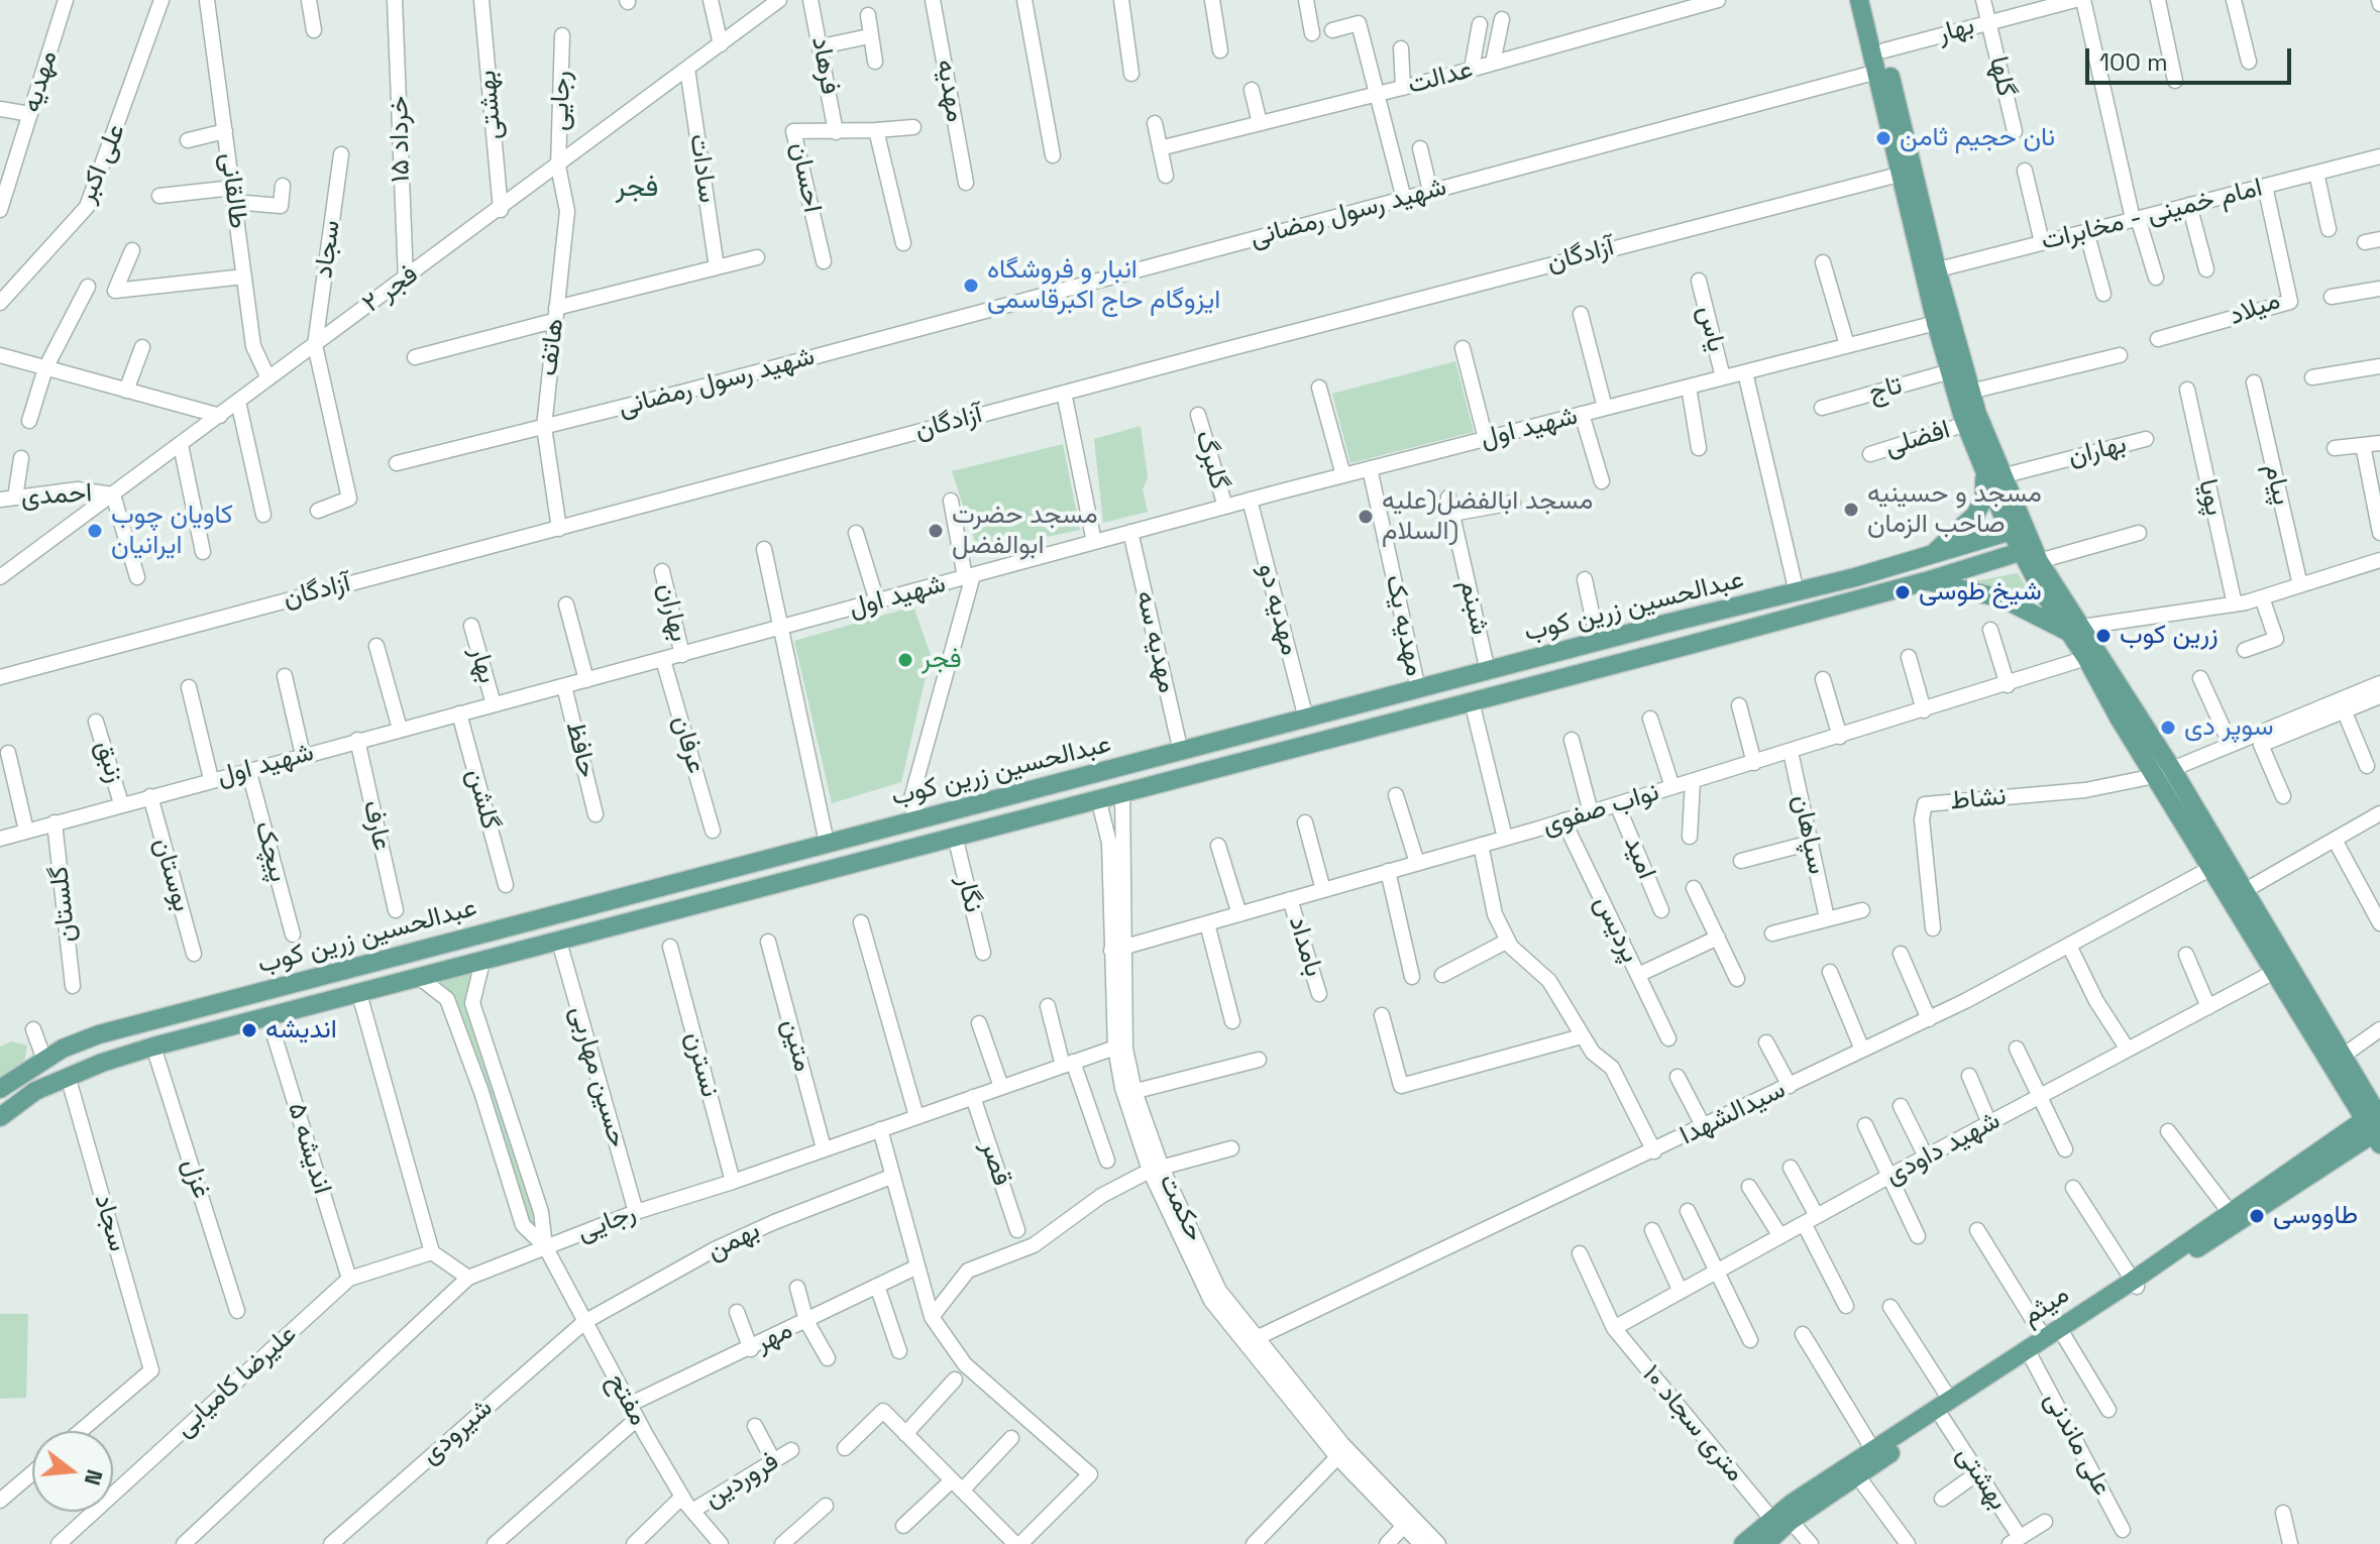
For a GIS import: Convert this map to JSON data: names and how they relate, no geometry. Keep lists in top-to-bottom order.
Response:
{
  "streets": {
    "main road": ["عبدالحسین زرین کوب", "میثم"],
    "street": [
      "بهار",
      "فرهاد",
      "گلها",
      "عدالت",
      "مهدیه",
      "رجایی",
      "بهشتی",
      "۱۵ خرداد",
      "علی اکبر",
      "سادات",
      "احسان",
      "طالقانی",
      "شهید رسول رمضانی",
      "امام خمینی - مخابرات",
      "سجاد",
      "آزادگان",
      "فجر ۲",
      "میلاد",
      "یاس",
      "هاتف",
      "تاج",
      "شهید اول",
      "افضلی",
      "بهاران",
      "گلبرگ",
      "پیام",
      "احمدی",
      "پویا",
      "شبنم",
      "مهدیه دو",
      "مهدیه یک",
      "مهدیه سه",
      "عرفان",
      "حافظ",
      "زنبق",
      "گلشن",
      "نشاط",
      "نواب صفوی",
      "عارف",
      "سپاهان",
      "پیچک",
      "امید",
      "بوستان",
      "نگار",
      "گلستان",
      "پردیس",
      "بامداد",
      "متین",
      "نسترن",
      "حسین مهاربی",
      "سیدالشهدا",
      "اندیشه ۵",
      "شهید داودی",
      "قصر",
      "غزل",
      "حکمت",
      "بهمن",
      "مهر",
      "علیرضا کامیابی",
      "مفتح",
      "۱۰ متری سجاد",
      "شیرودی",
      "علی ماندنی",
      "فروردین"
    ]
  },
  "crossings": [
    ["بهار", "گلها"],
    ["بهار", "شهید اول"],
    ["فرهاد", "احسان"],
    ["رجایی", "فجر ۲"],
    ["رجایی", "هاتف"],
    ["رجایی", "متین"],
    ["رجایی", "نسترن"],
    ["رجایی", "حسین مهاربی"],
    ["رجایی", "قصر"],
    ["رجایی", "حکمت"],
    ["رجایی", "مفتح"],
    ["بهشتی", "فجر ۲"],
    ["بهشتی", "میثم"],
    ["۱۵ خرداد", "فجر ۲"],
    ["سادات", "فجر ۲"],
    ["طالقانی", "فجر ۲"],
    ["شهید رسول رمضانی", "هاتف"],
    ["امام خمینی - مخابرات", "میلاد"],
    ["سجاد", "فجر ۲"],
    ["سجاد", "عبدالحسین زرین کوب"],
    ["آزادگان", "هاتف"],
    ["فجر ۲", "هاتف"],
    ["فجر ۲", "احمدی"],
    ["یاس", "شهید اول"],
    ["شهید اول", "بهاران"],
    ["شهید اول", "گلبرگ"],
    ["شهید اول", "مهدیه دو"],
    ["شهید اول", "مهدیه یک"],
    ["شهید اول", "مهدیه سه"],
    ["شهید اول", "عرفان"],
    ["شهید اول", "حافظ"],
    ["شهید اول", "زنبق"],
    ["شهید اول", "گلشن"],
    ["شهید اول", "عارف"],
    ["شهید اول", "پیچک"],
    ["شهید اول", "بوستان"],
    ["شهید اول", "گلستان"],
    ["عبدالحسین زرین کوب", "شبنم"],
    ["عبدالحسین زرین کوب", "مهدیه دو"],
    ["عبدالحسین زرین کوب", "مهدیه یک"],
    ["عبدالحسین زرین کوب", "مهدیه سه"],
    ["عبدالحسین زرین کوب", "نگار"],
    ["عبدالحسین زرین کوب", "حسین مهاربی"],
    ["عبدالحسین زرین کوب", "اندیشه ۵"],
    ["عبدالحسین زرین کوب", "غزل"],
    ["عبدالحسین زرین کوب", "حکمت"],
    ["عبدالحسین زرین کوب", "مفتح"],
    ["نواب صفوی", "سپاهان"],
    ["نواب صفوی", "امید"],
    ["نواب صفوی", "پردیس"],
    ["نواب صفوی", "بامداد"],
    ["نواب صفوی", "حکمت"],
    ["سیدالشهدا", "حکمت"],
    ["اندیشه ۵", "علیرضا کامیابی"],
    ["شهید داودی", "۱۰ متری سجاد"],
    ["بهمن", "مفتح"],
    ["بهمن", "شیرودی"],
    ["میثم", "۱۰ متری سجاد"],
    ["میثم", "علی ماندنی"],
    ["مهر", "مفتح"],
    ["مفتح", "شیرودی"],
    ["مفتح", "فروردین"]
  ],
  "districts": ["فجر"],
  "places": [
    "نان حجیم ثامن",
    "انبار و فروشگاه ایزوگام حاج اکبرقاسمی",
    "مسجد و حسینیه صاحب الزمان",
    "مسجد ابالفضل(علیه السلام)",
    "کاویان چوب ایرانیان",
    "مسجد حضرت ابوالفضل",
    "شیخ طوسی",
    "زرین کوب",
    "فجر",
    "سوپر دی",
    "اندیشه",
    "طاووسی"
  ],
  "scale_bar": "100 m",
  "north": "right"
}
